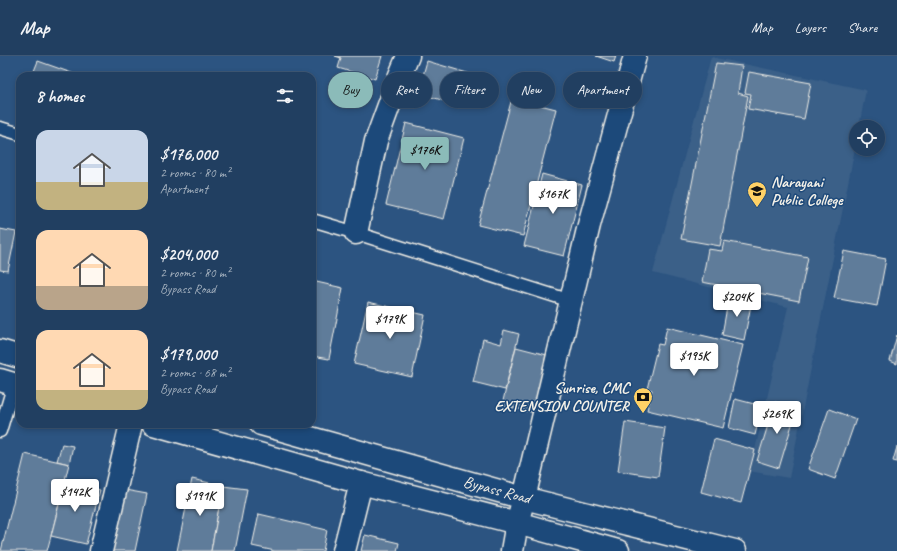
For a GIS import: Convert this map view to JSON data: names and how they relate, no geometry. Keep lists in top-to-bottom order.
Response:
{
  "streets": {
    "main road": ["Bypass Road"]
  },
  "places": {
    "school or university": ["Narayani Public College"],
    "bank": ["Sunrise, CMC EXTENSION COUNTER"]
  },
  "page": {
    "header": "Map",
    "nav": ["Map", "Layers", "Share"],
    "chip": [
      "Buy",
      "Rent",
      "Filters",
      "New",
      "Apartment"
    ],
    "heading": "8 homes",
    "list": [
      {
        "name": "$176,000",
        "note": "2 rooms · 80 m² · Apartment"
      },
      {
        "name": "$204,000",
        "note": "2 rooms · 80 m² · Bypass Road"
      },
      {
        "name": "$179,000",
        "note": "2 rooms · 68 m² · Bypass Road"
      }
    ],
    "price": [
      "$176K",
      "$167K",
      "$204K",
      "$179K",
      "$195K",
      "$269K",
      "$142K",
      "$191K"
    ]
  }
}
